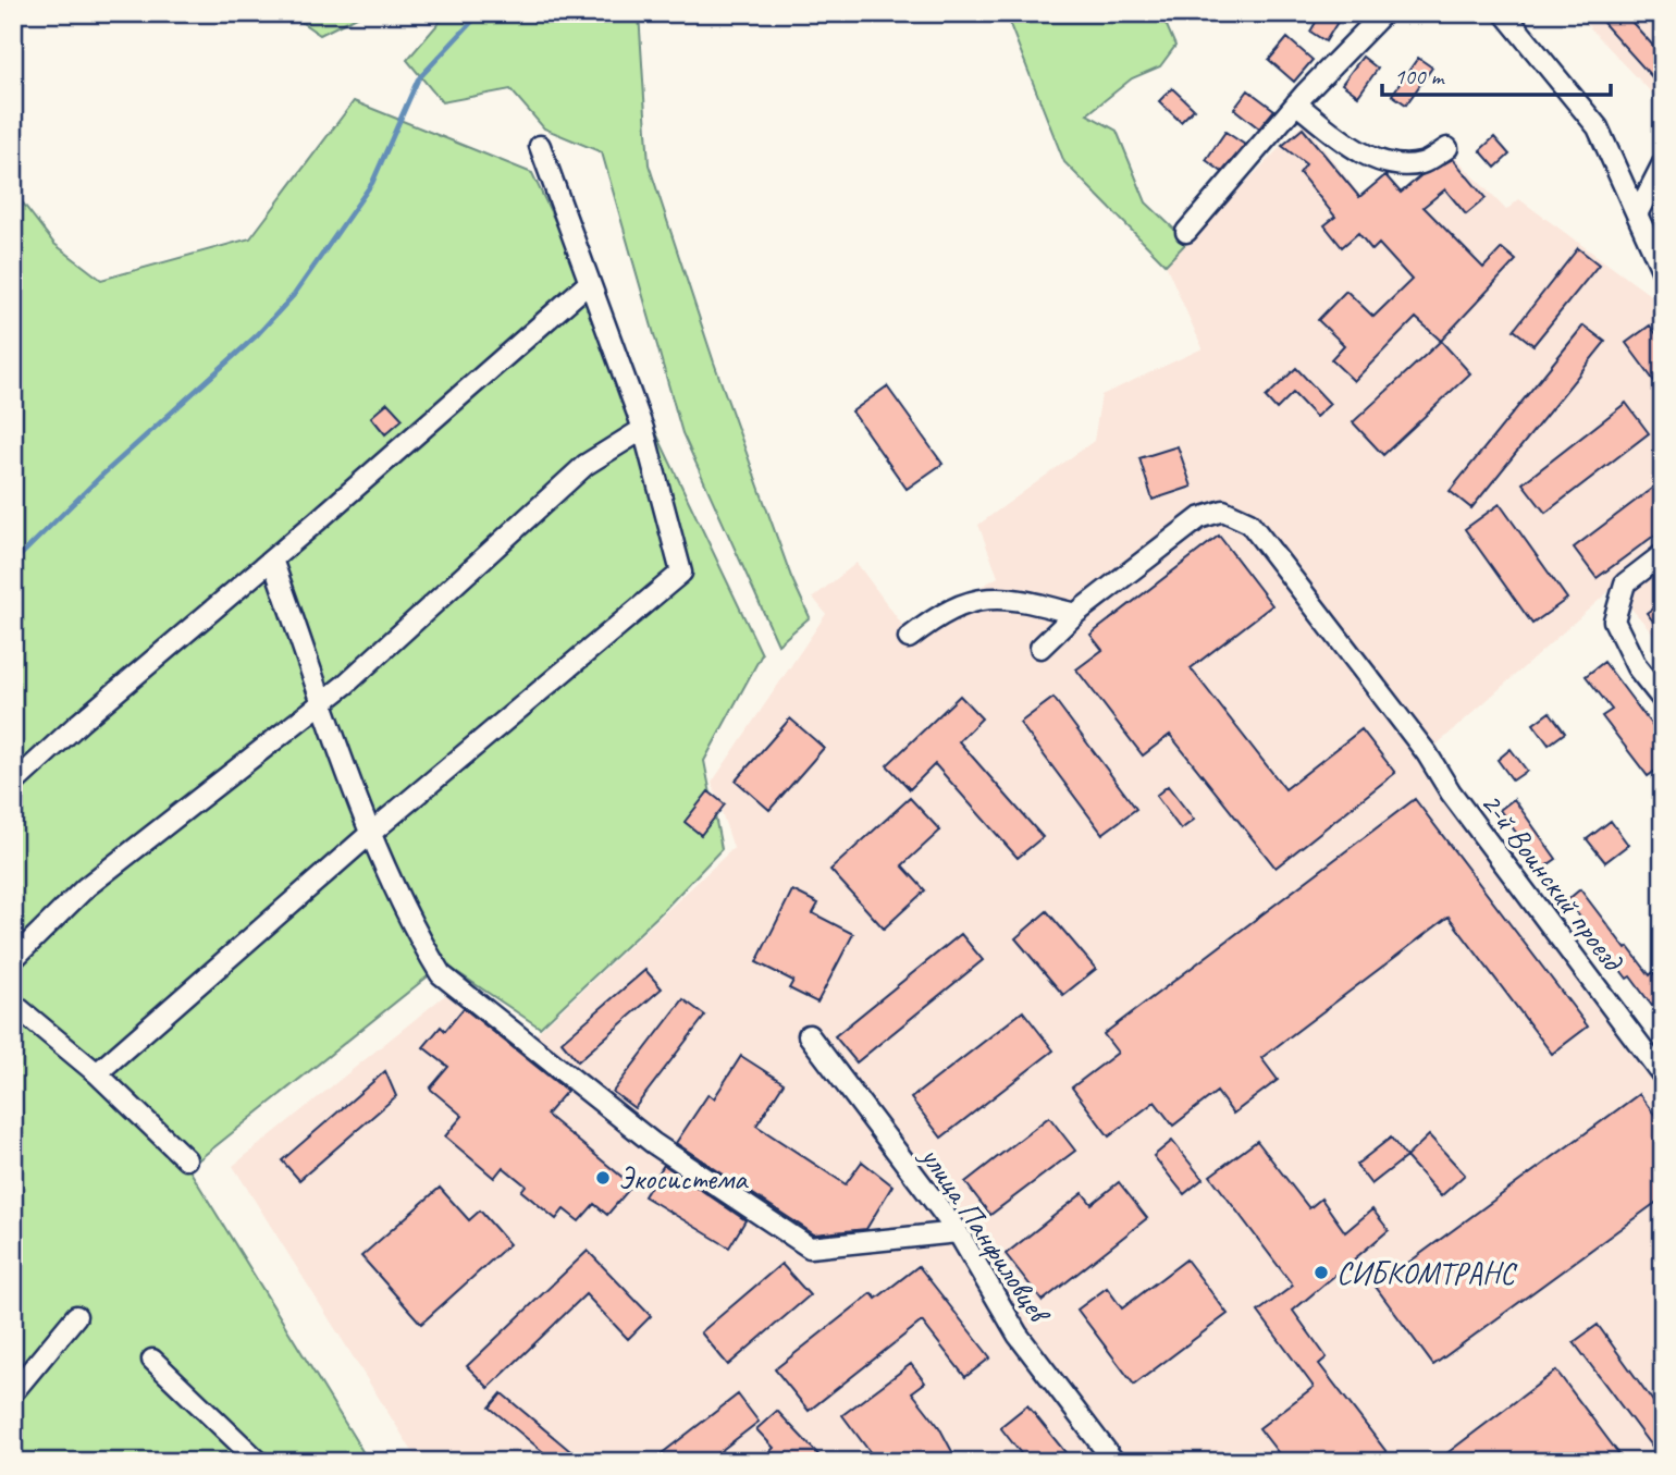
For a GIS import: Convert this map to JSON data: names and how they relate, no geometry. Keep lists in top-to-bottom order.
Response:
{
  "streets": {
    "street": ["2-й Воинский проезд", "улица Панфиловцев"]
  },
  "places": ["Экосистема", "СИБКОМТРАНС"],
  "scale_bar": "100 m"
}
